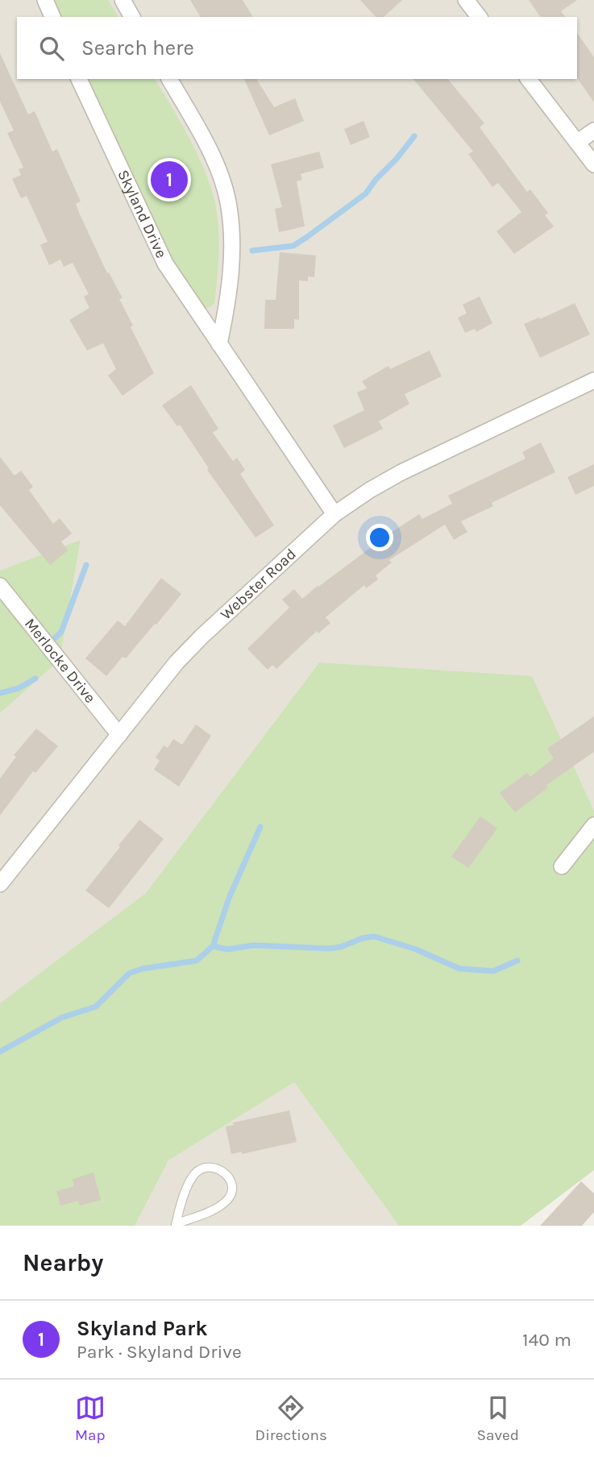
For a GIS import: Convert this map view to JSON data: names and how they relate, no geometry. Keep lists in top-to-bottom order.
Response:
{
  "streets": {
    "street": ["Skyland Drive", "Webster Road", "Merlocke Drive"]
  },
  "crossings": [
    ["Skyland Drive", "Webster Road"],
    ["Webster Road", "Merlocke Drive"]
  ],
  "page": {
    "search": "Search here",
    "pins": "1",
    "heading": "Nearby",
    "list": [
      {
        "mark": "1",
        "name": "Skyland Park",
        "note": "Park · Skyland Drive",
        "value": "140 m"
      }
    ],
    "nav": ["Map", "Directions", "Saved"]
  }
}
